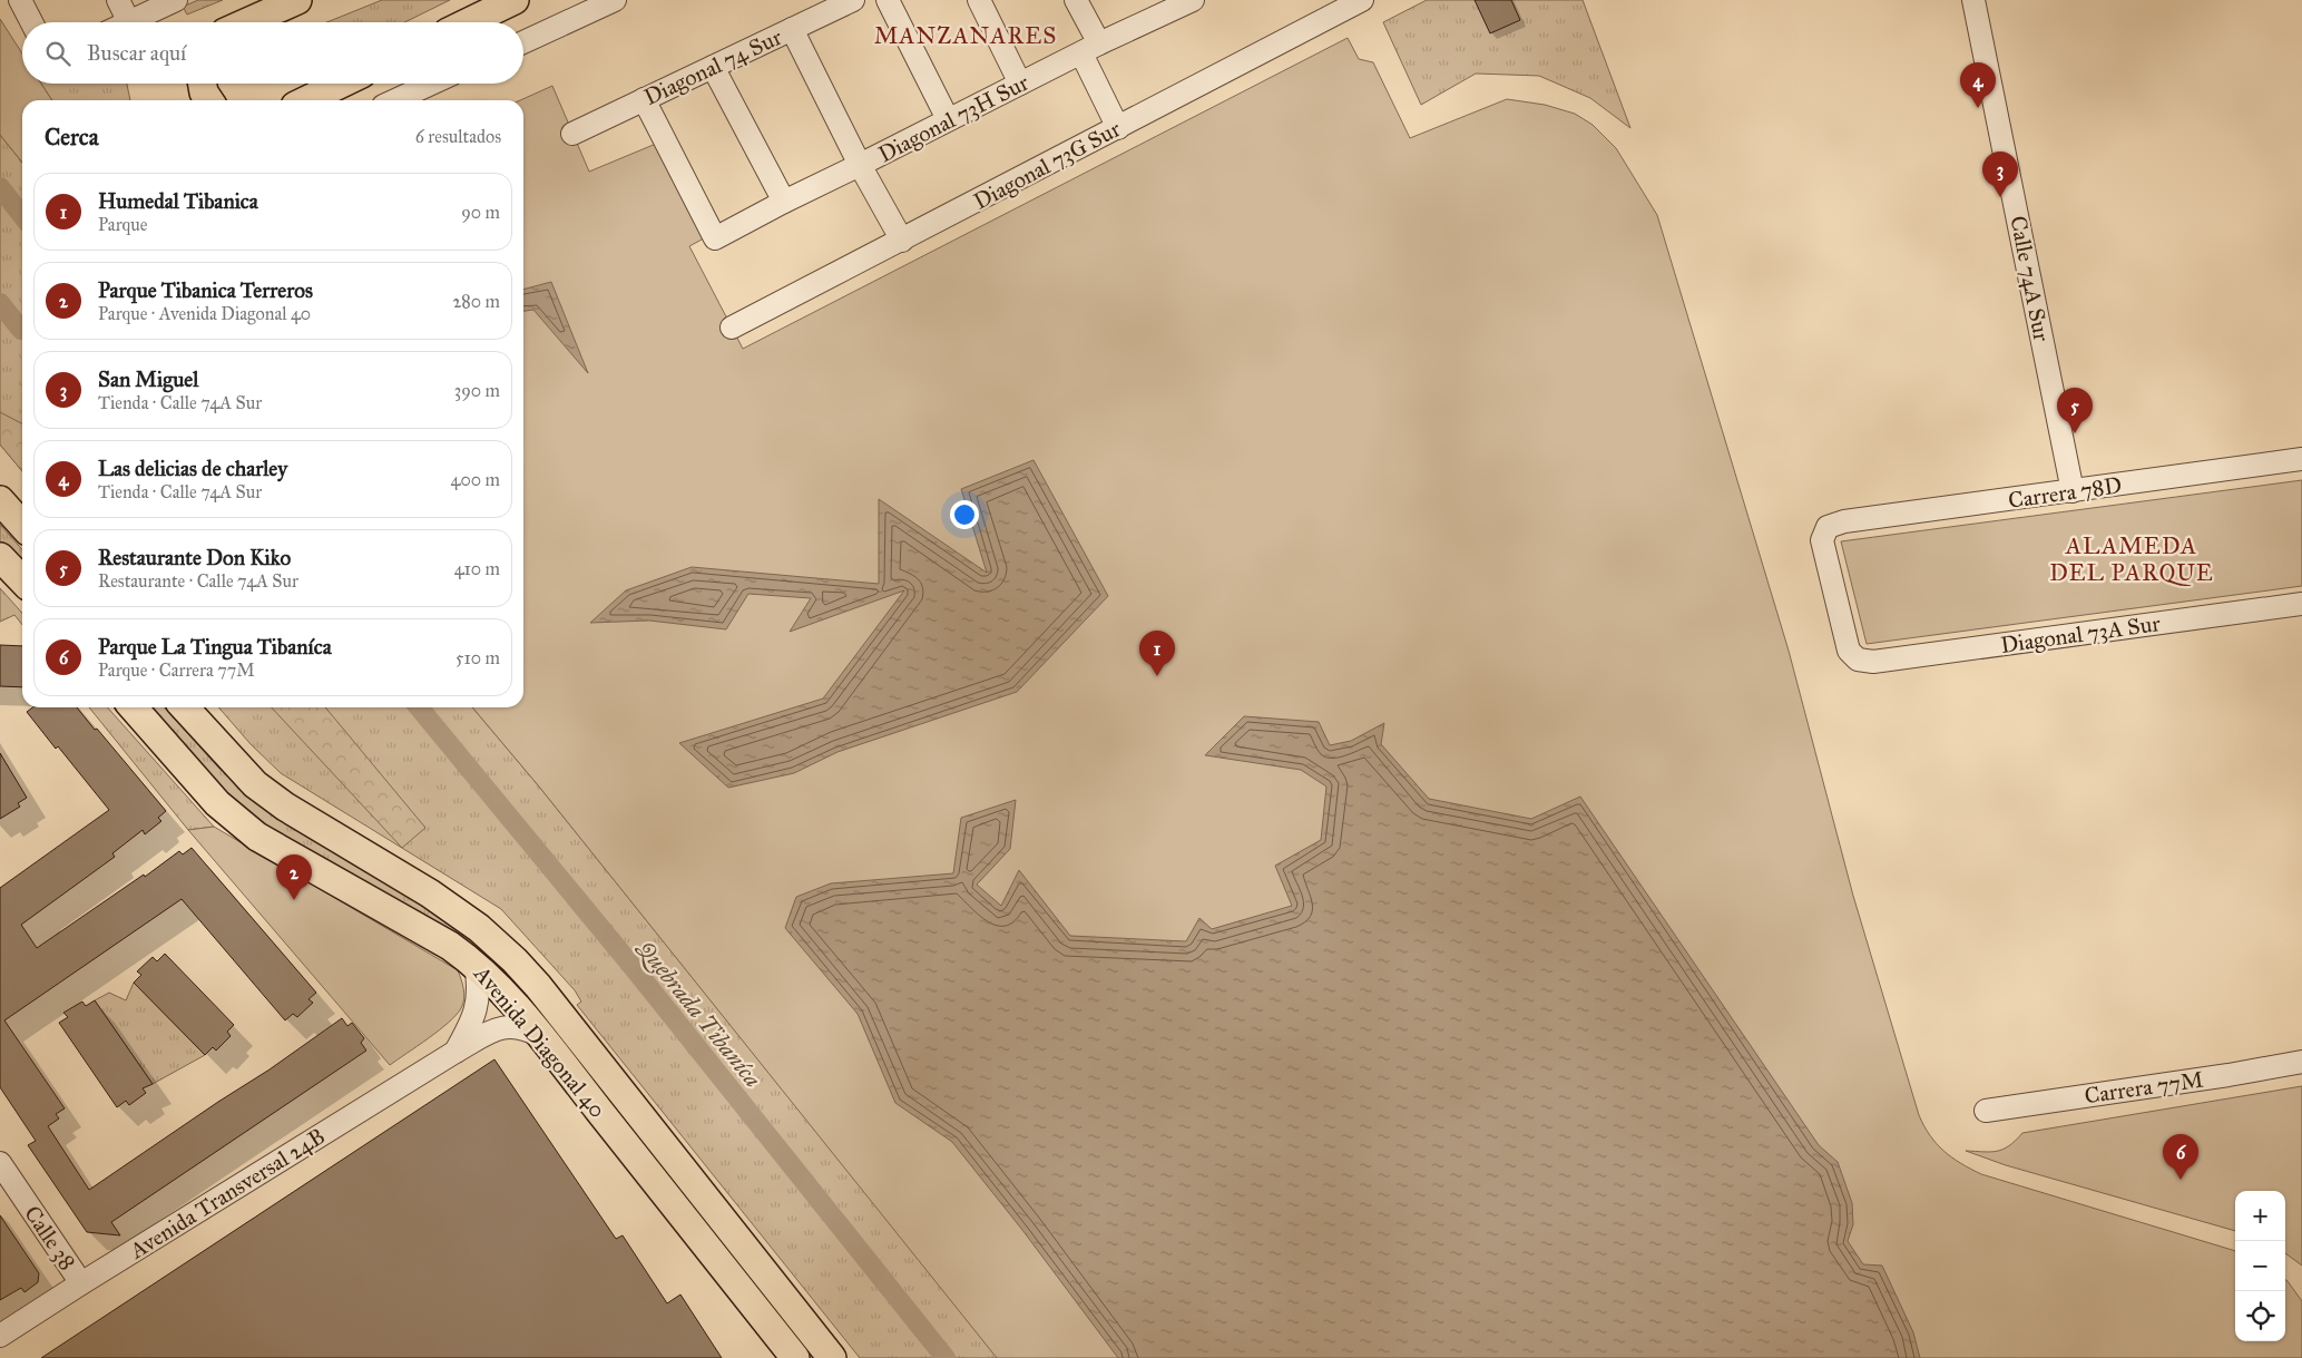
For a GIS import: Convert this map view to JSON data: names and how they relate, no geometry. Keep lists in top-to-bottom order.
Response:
{
  "streets": {
    "main road": ["Avenida Diagonal 40"],
    "street": [
      "Diagonal 74 Sur",
      "Diagonal 73H Sur",
      "Diagonal 73G Sur",
      "Calle 74A Sur",
      "Carrera 78D",
      "Diagonal 73A Sur",
      "Carrera 77M",
      "Avenida Transversal 24B",
      "Calle 38"
    ]
  },
  "crossings": [
    ["Diagonal 74 Sur", "Diagonal 73H Sur"],
    ["Calle 74A Sur", "Carrera 78D"],
    ["Carrera 78D", "Diagonal 73A Sur"],
    ["Avenida Diagonal 40", "Avenida Transversal 24B"],
    ["Avenida Transversal 24B", "Calle 38"]
  ],
  "districts": ["MANZANARES", "ALAMEDA DEL PARQUE"],
  "water": ["Quebrada Tibaníca"],
  "page": {
    "search": "Buscar aquí",
    "pins": [
      "4",
      "3",
      "5",
      "1",
      "2",
      "6"
    ],
    "heading": ["Cerca", "6 resultados"],
    "list": [
      {
        "mark": "1",
        "name": "Humedal Tibanica",
        "note": "Parque",
        "value": "90 m"
      },
      {
        "mark": "2",
        "name": "Parque Tibanica Terreros",
        "note": "Parque · Avenida Diagonal 40",
        "value": "280 m"
      },
      {
        "mark": "3",
        "name": "San Miguel",
        "note": "Tienda · Calle 74A Sur",
        "value": "390 m"
      },
      {
        "mark": "4",
        "name": "Las delicias de charley",
        "note": "Tienda · Calle 74A Sur",
        "value": "400 m"
      },
      {
        "mark": "5",
        "name": "Restaurante Don Kiko",
        "note": "Restaurante · Calle 74A Sur",
        "value": "410 m"
      },
      {
        "mark": "6",
        "name": "Parque La Tingua Tibaníca",
        "note": "Parque · Carrera 77M",
        "value": "510 m"
      }
    ],
    "map_buttons": ["+", "−"]
  }
}
